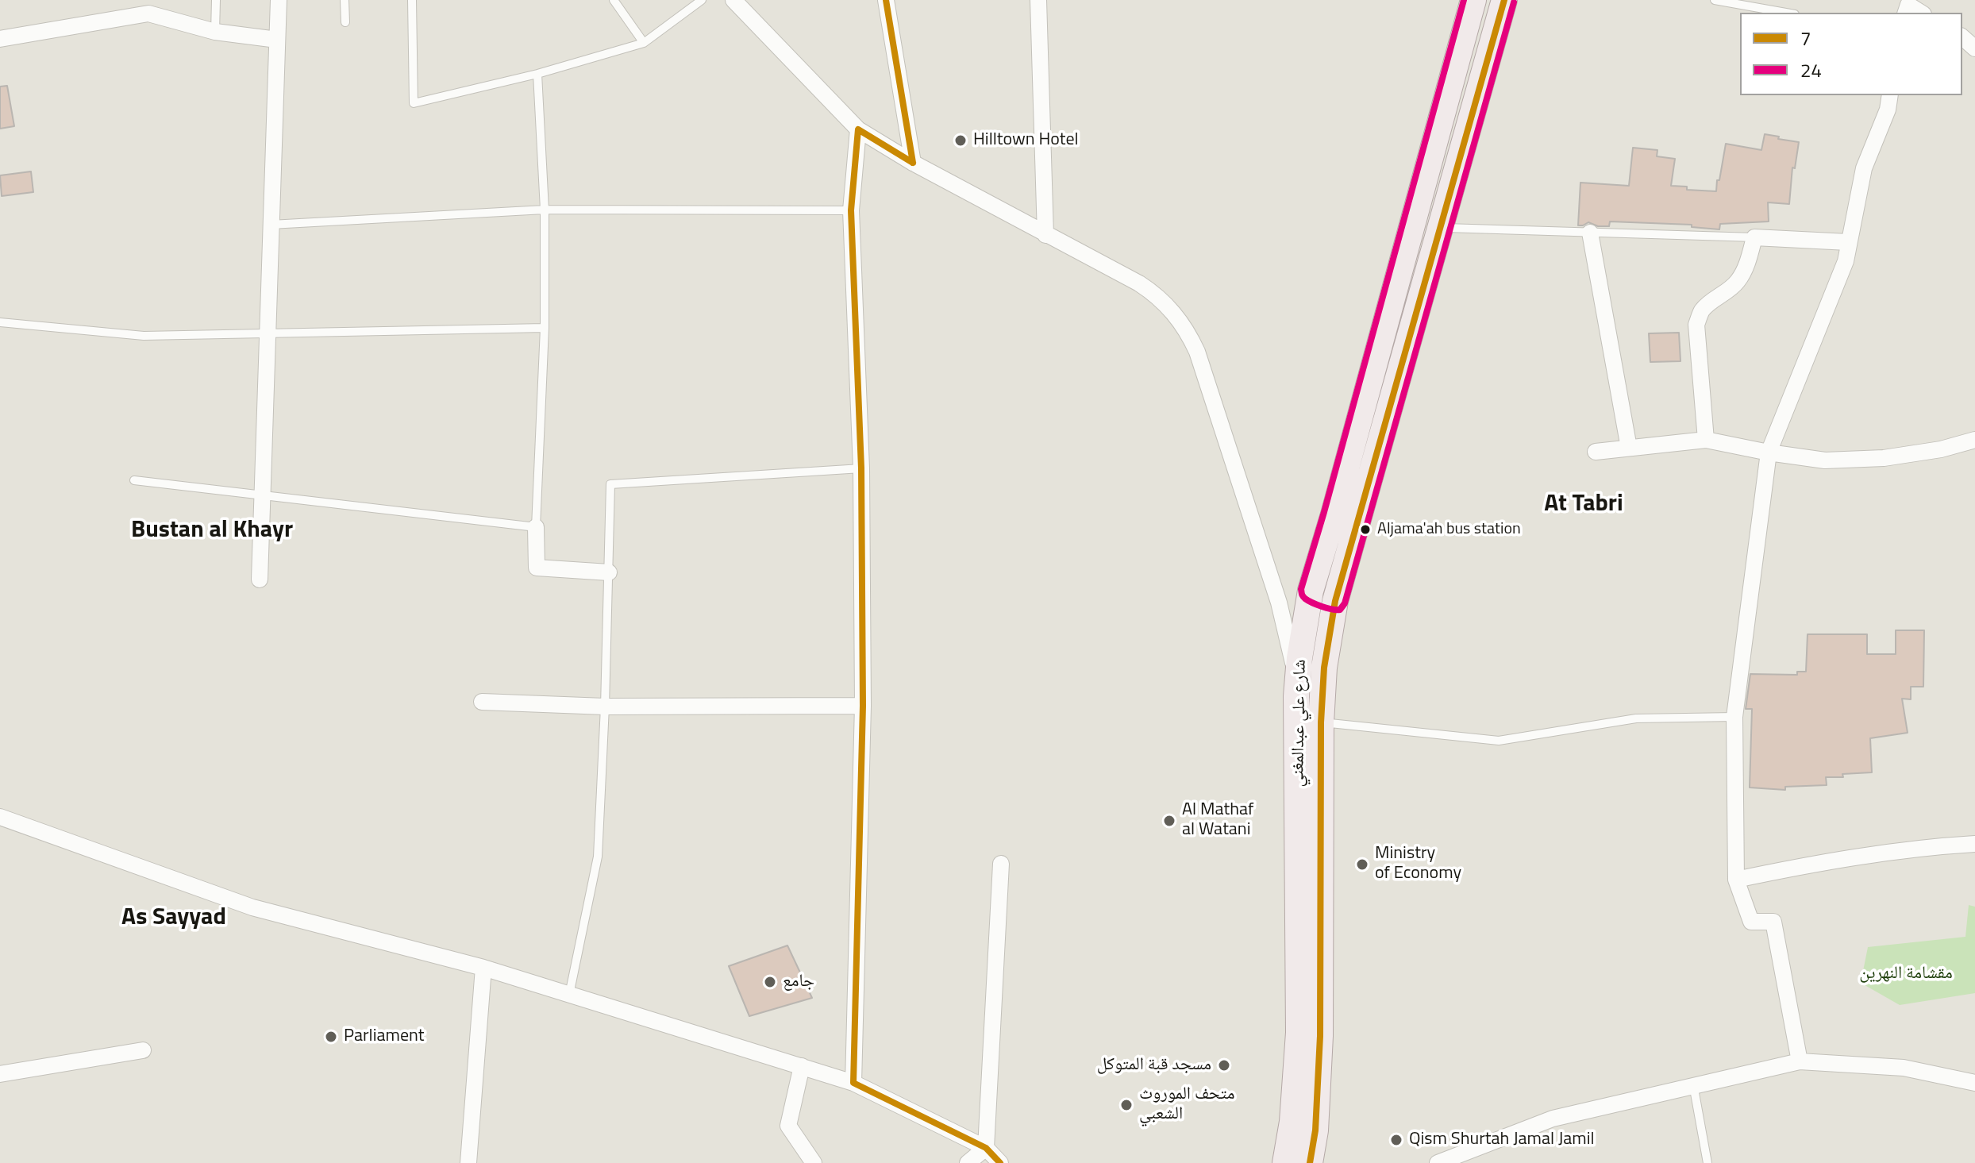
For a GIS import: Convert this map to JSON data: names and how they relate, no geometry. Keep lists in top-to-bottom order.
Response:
{
  "streets": {
    "main road": ["شارع علي عبدالمغني"]
  },
  "districts": ["At Tabri", "Bustan al Khayr", "As Sayyad"],
  "parks": ["مقشامة النهرين"],
  "places": [
    "Hilltown Hotel",
    "Aljama'ah bus station",
    "Al Mathaf al Watani",
    "Ministry of Economy",
    "جامع",
    "Parliament",
    "مسجد قبة المتوكل",
    "متحف الموروث الشعبي",
    "Qism Shurtah Jamal Jamil"
  ],
  "lines": ["transit line 7", "transit line 24"],
  "legend": ["7", "24"]
}
